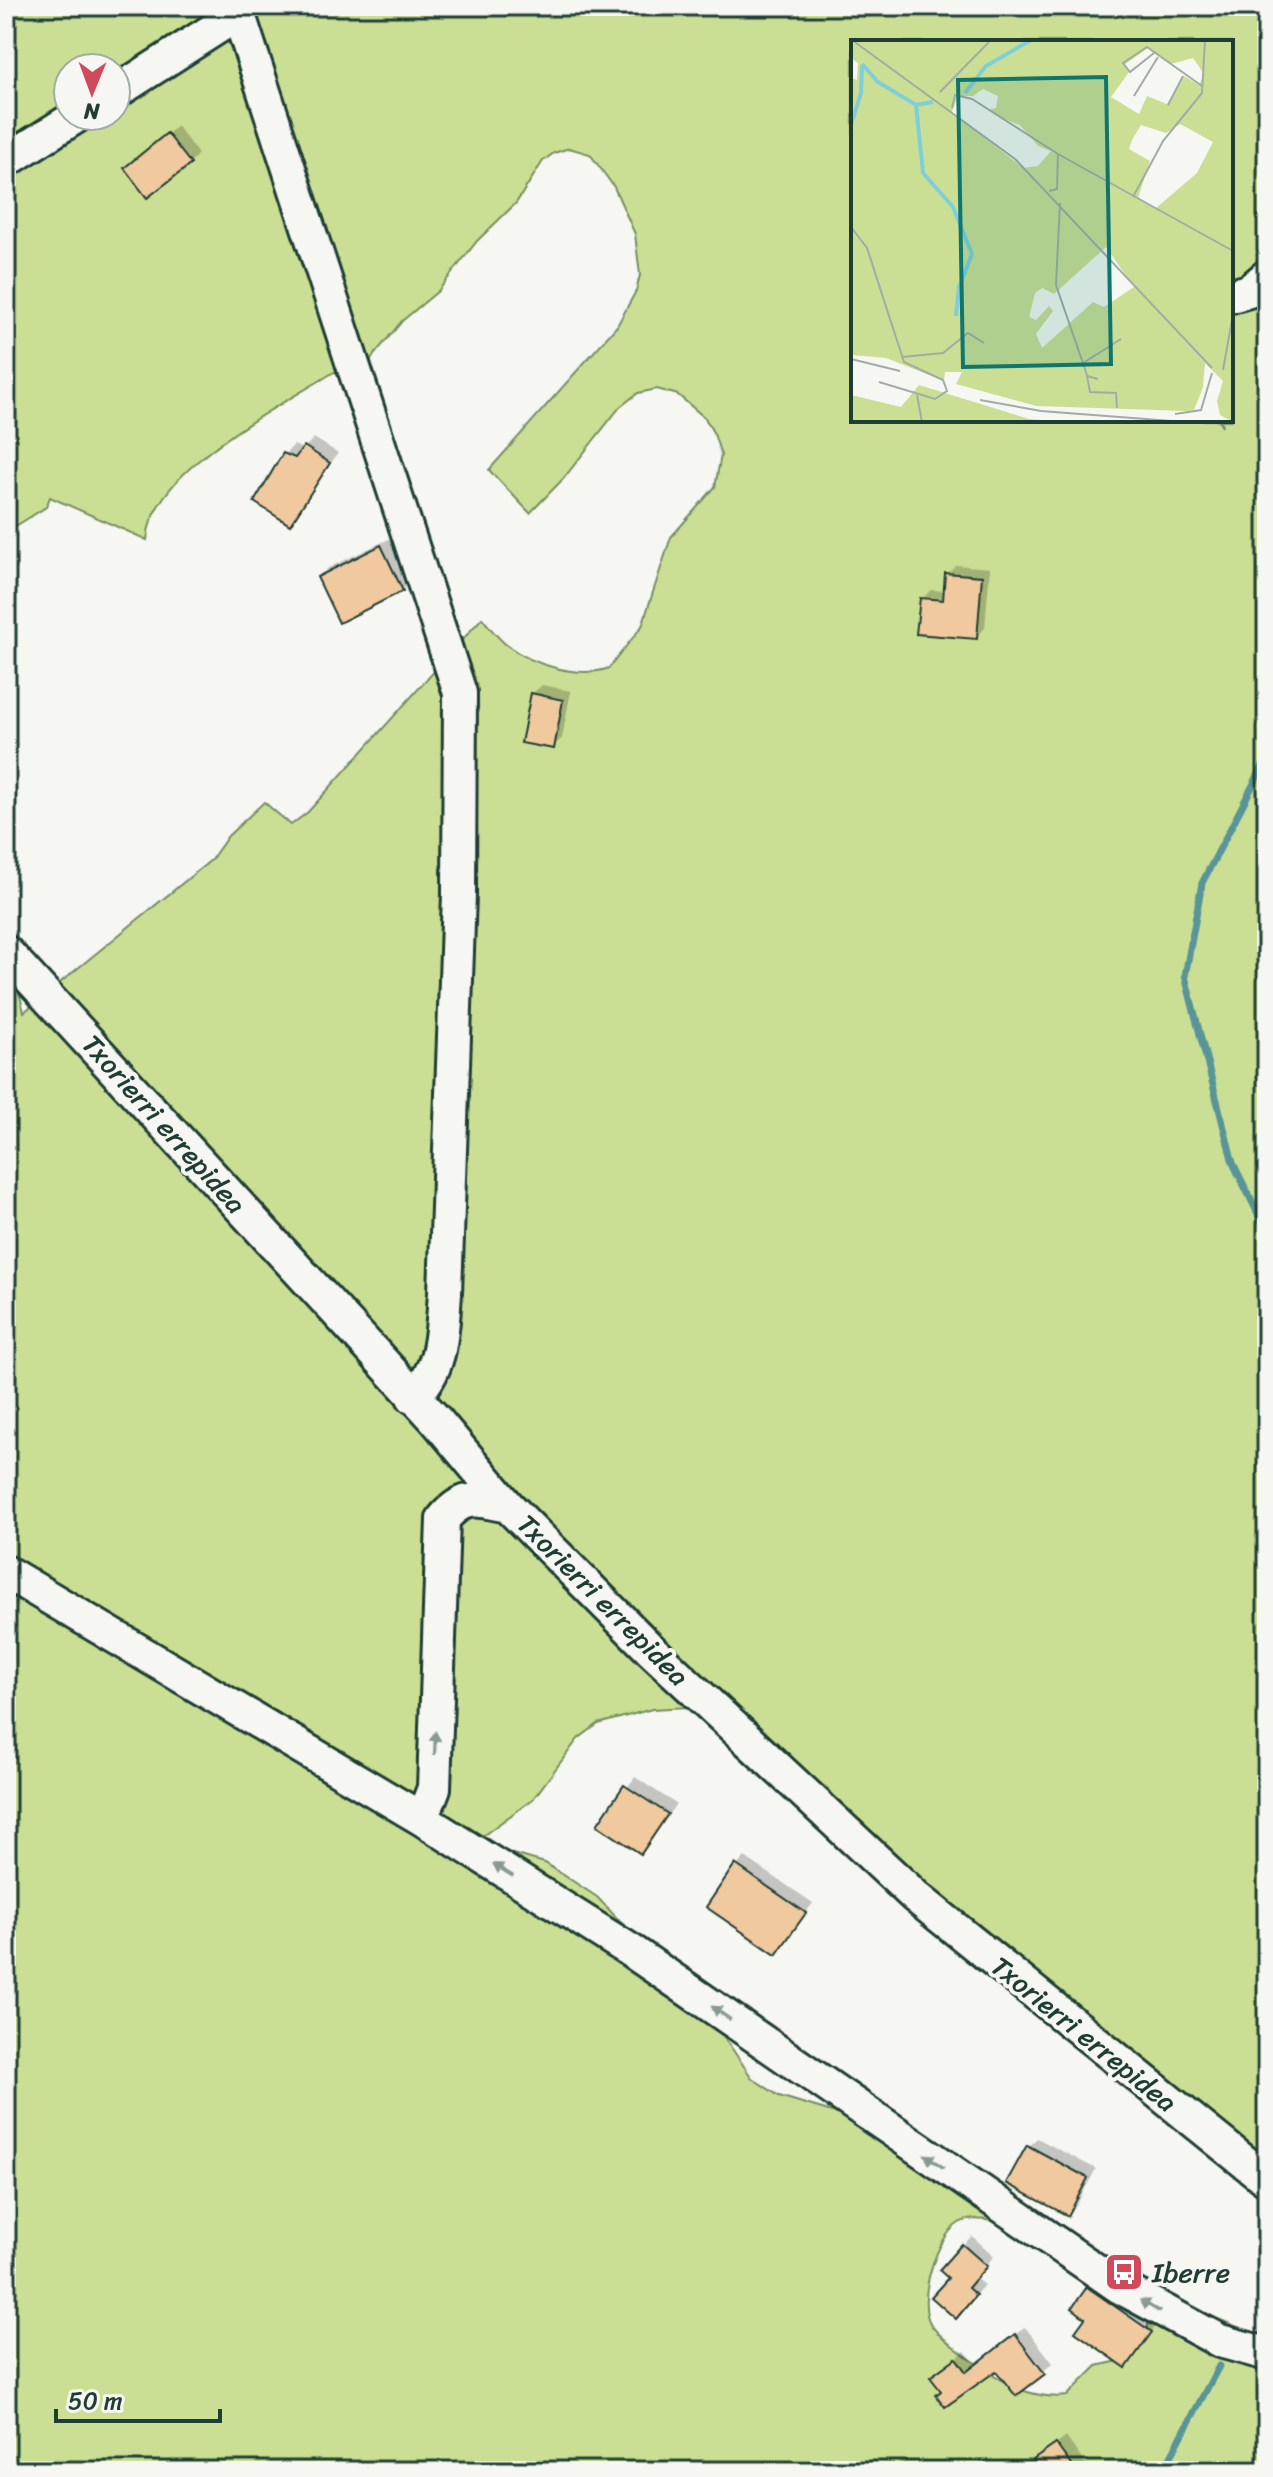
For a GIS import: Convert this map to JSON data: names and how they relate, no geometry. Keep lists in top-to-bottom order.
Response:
{
  "streets": {
    "street": ["Txorierri errepidea"]
  },
  "places": {
    "bus stop": ["Iberre"]
  },
  "scale_bar": "50 m",
  "north": "bottom"
}
